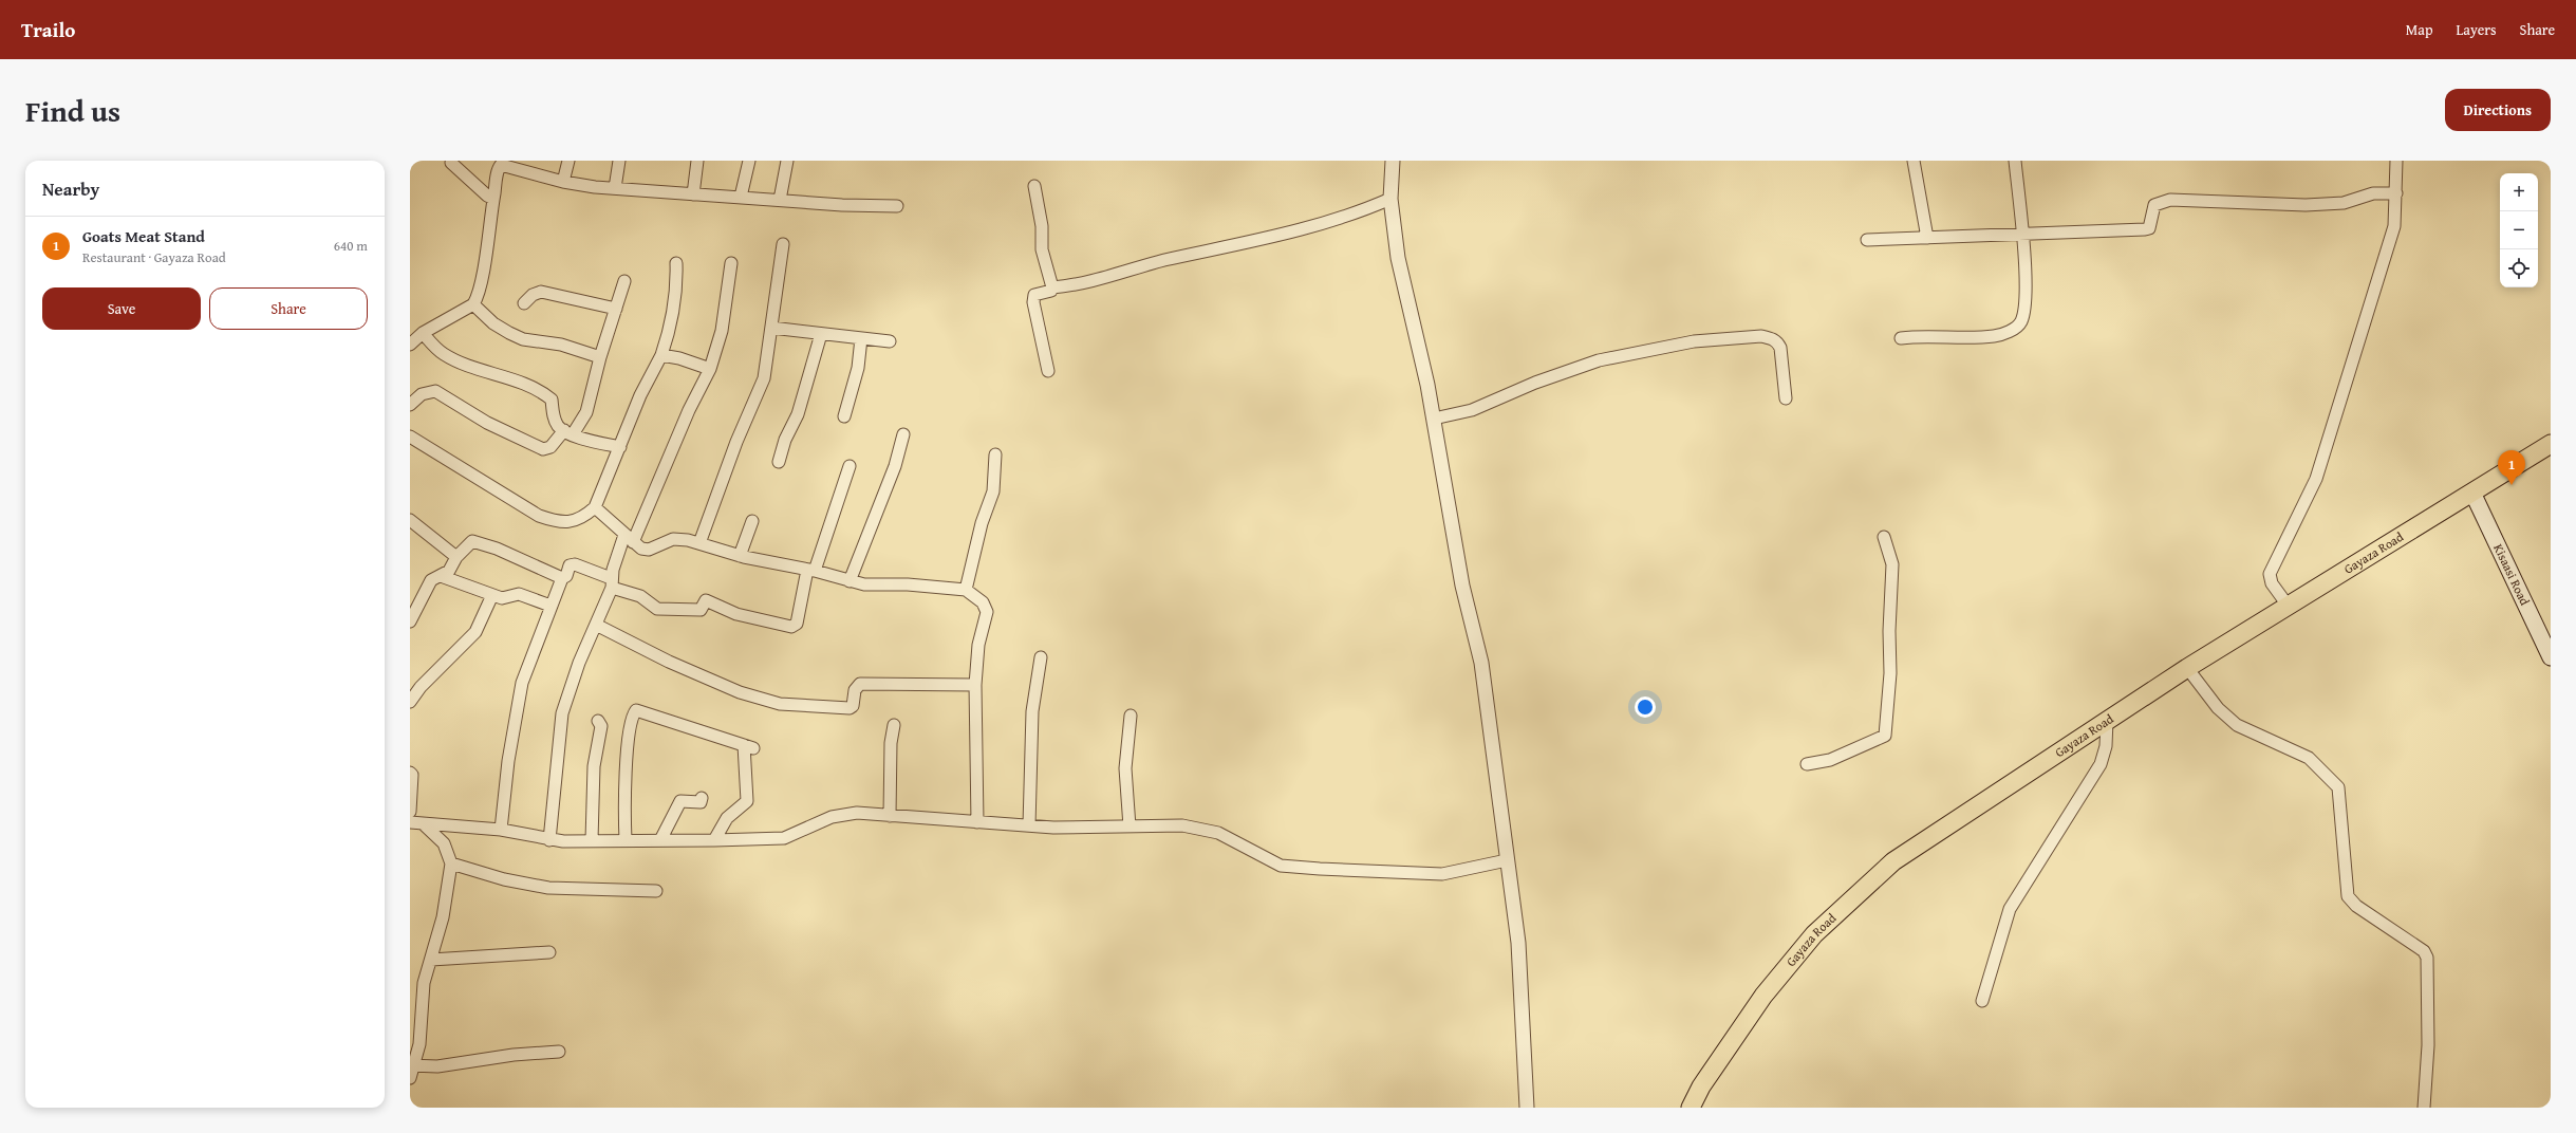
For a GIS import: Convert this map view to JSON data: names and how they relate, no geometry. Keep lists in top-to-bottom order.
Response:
{
  "streets": {
    "main road": ["Gayaza Road", "Kisaasi Road"]
  },
  "crossings": [
    ["Gayaza Road", "Kisaasi Road"]
  ],
  "page": {
    "header": "Trailo",
    "nav": ["Map", "Layers", "Share"],
    "title": "Find us",
    "buttons": [
      "Directions",
      ["Save", "Share"]
    ],
    "heading": "Nearby",
    "map_buttons": ["+", "−"],
    "list": [
      {
        "mark": "1",
        "name": "Goats Meat Stand",
        "note": "Restaurant · Gayaza Road",
        "value": "640 m"
      }
    ],
    "pins": "1"
  }
}
